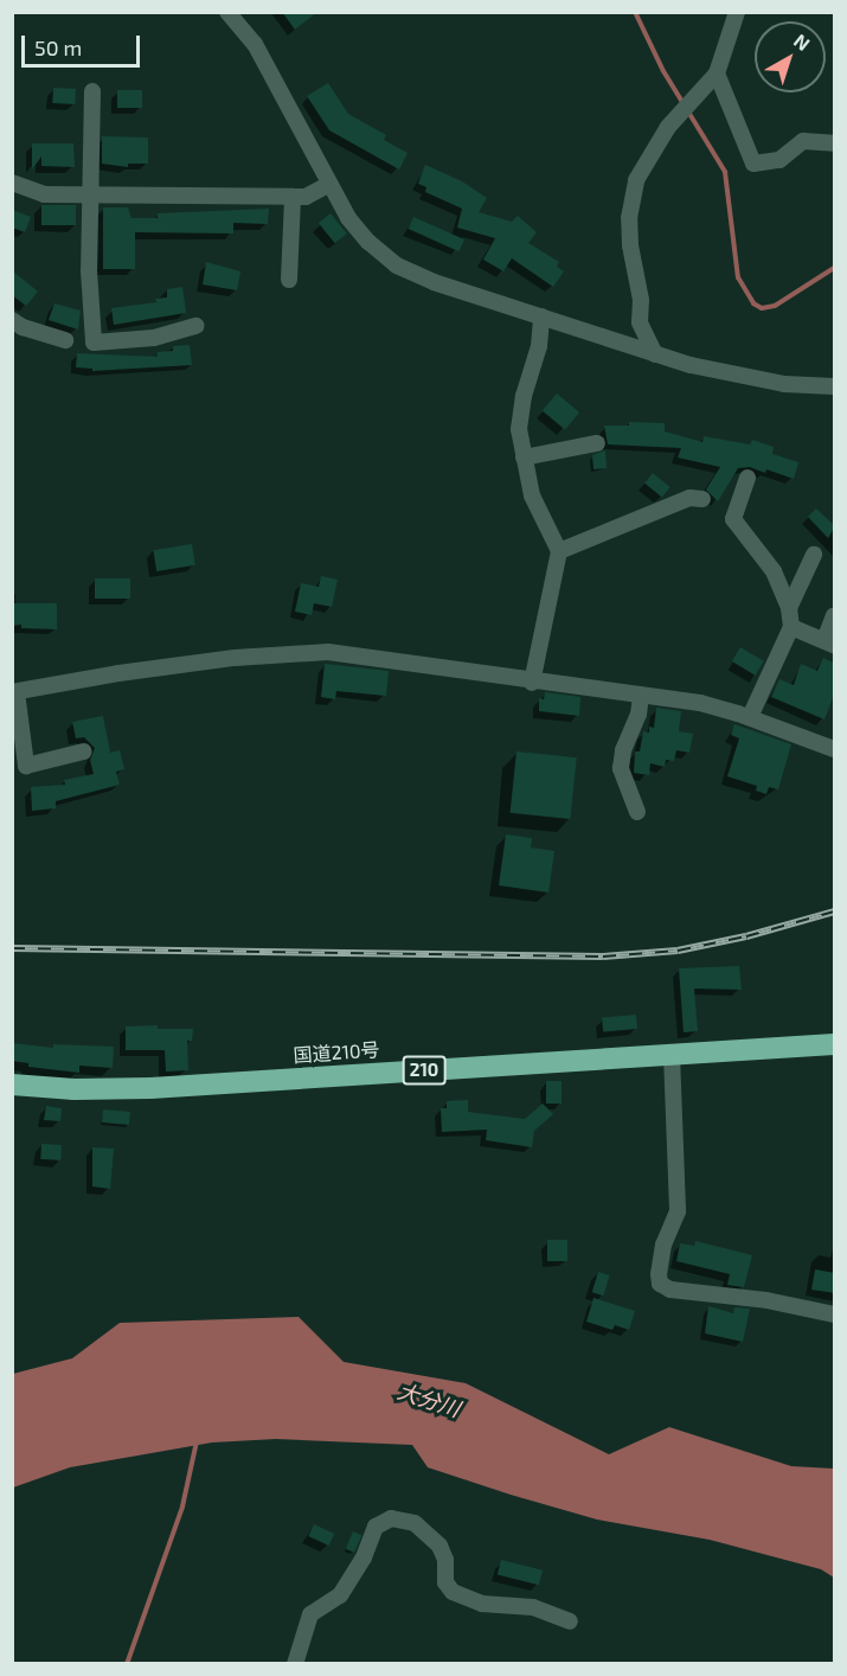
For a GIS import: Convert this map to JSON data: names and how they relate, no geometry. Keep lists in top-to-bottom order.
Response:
{
  "streets": {
    "highway": ["国道210号", "210"]
  },
  "water": ["大分川"],
  "scale_bar": "50 m",
  "north": "top right"
}
